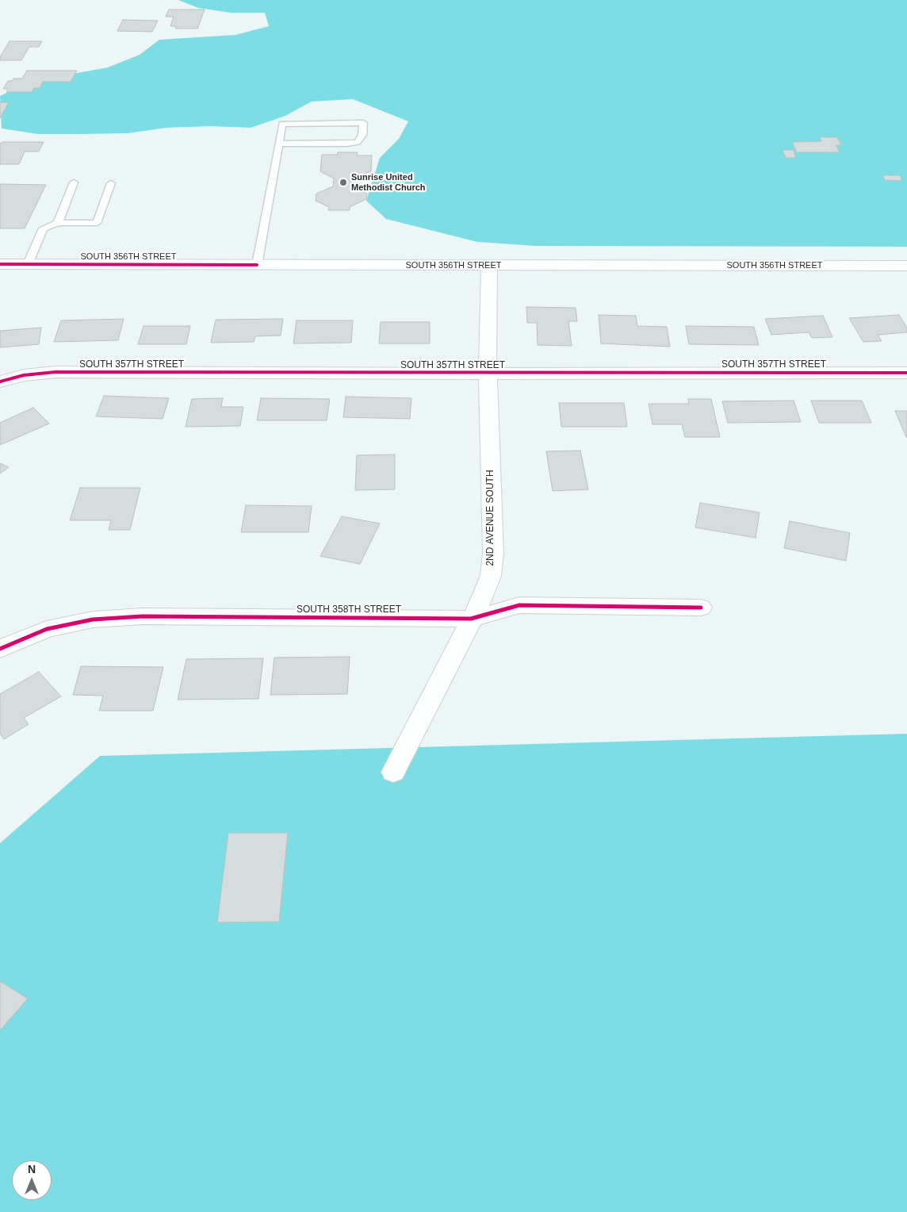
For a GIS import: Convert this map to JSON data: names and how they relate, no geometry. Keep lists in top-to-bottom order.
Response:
{
  "streets": {
    "street": [
      "SOUTH 356TH STREET",
      "SOUTH 357TH STREET",
      "2ND AVENUE SOUTH",
      "SOUTH 358TH STREET"
    ]
  },
  "crossings": [
    ["SOUTH 356TH STREET", "2ND AVENUE SOUTH"],
    ["SOUTH 357TH STREET", "2ND AVENUE SOUTH"],
    ["2ND AVENUE SOUTH", "SOUTH 358TH STREET"]
  ],
  "places": ["Sunrise United Methodist Church"],
  "north": "top"
}
